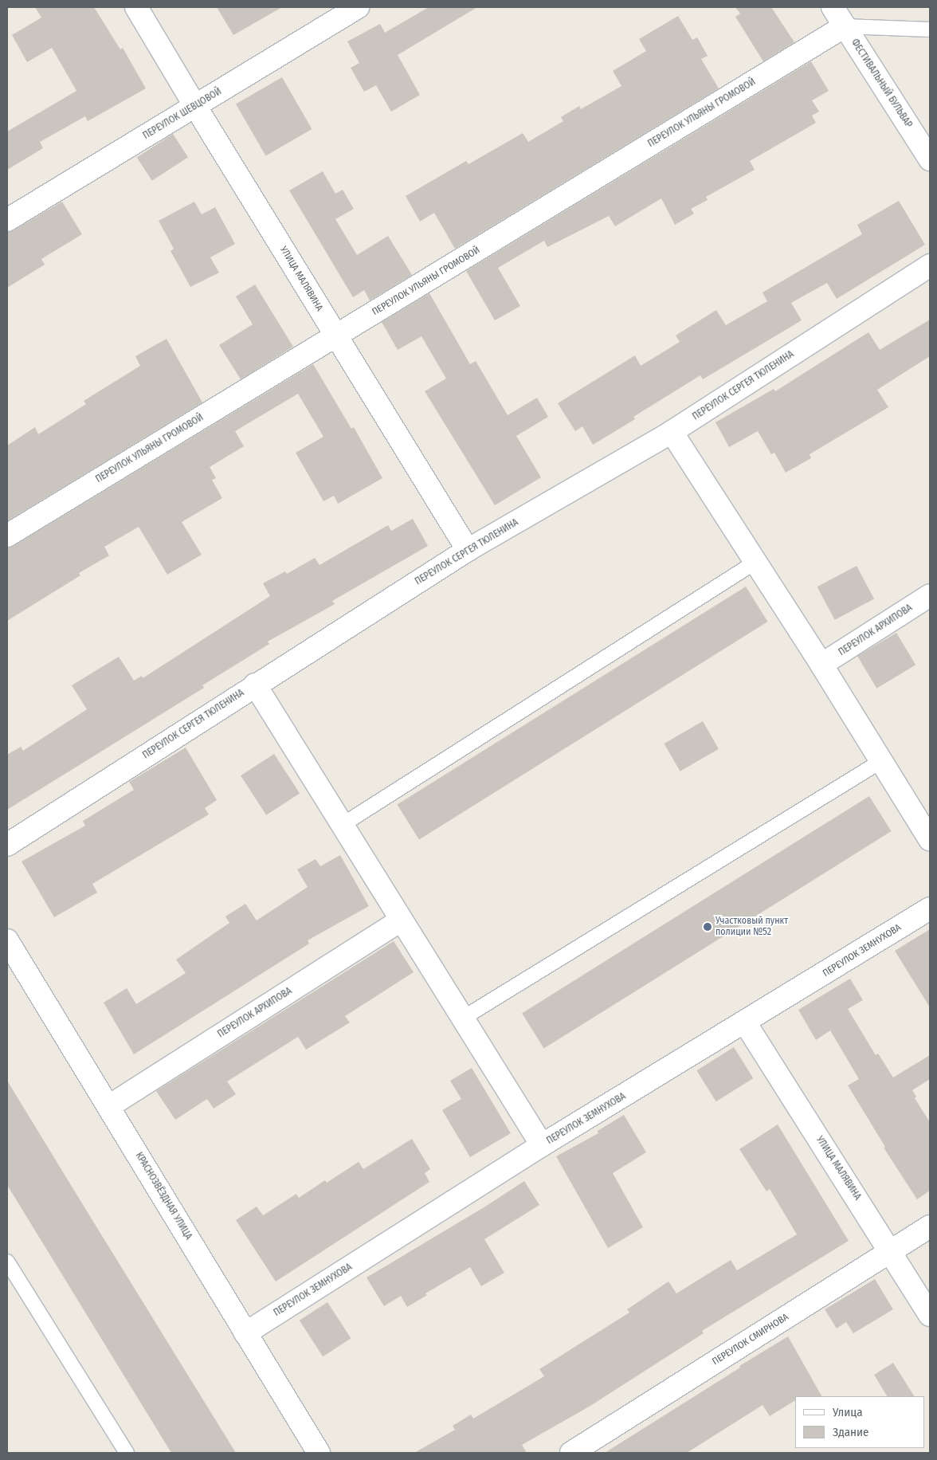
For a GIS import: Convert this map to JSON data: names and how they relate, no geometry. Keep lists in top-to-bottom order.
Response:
{
  "streets": {
    "street": [
      "ФЕСТИВАЛЬНЫЙ БУЛЬВАР",
      "ПЕРЕУЛОК УЛЬЯНЫ ГРОМОВОЙ",
      "ПЕРЕУЛОК ШЕВЦОВОЙ",
      "УЛИЦА МАЛЯВИНА",
      "ПЕРЕУЛОК СЕРГЕЯ ТЮЛЕНИНА",
      "ПЕРЕУЛОК АРХИПОВА",
      "ПЕРЕУЛОК ЗЕМНУХОВА",
      "КРАСНОЗВЁЗДНАЯ УЛИЦА",
      "ПЕРЕУЛОК СМИРНОВА"
    ]
  },
  "crossings": [
    ["ФЕСТИВАЛЬНЫЙ БУЛЬВАР", "ПЕРЕУЛОК УЛЬЯНЫ ГРОМОВОЙ"],
    ["ПЕРЕУЛОК УЛЬЯНЫ ГРОМОВОЙ", "УЛИЦА МАЛЯВИНА"],
    ["ПЕРЕУЛОК ШЕВЦОВОЙ", "УЛИЦА МАЛЯВИНА"],
    ["УЛИЦА МАЛЯВИНА", "ПЕРЕУЛОК СЕРГЕЯ ТЮЛЕНИНА"],
    ["УЛИЦА МАЛЯВИНА", "ПЕРЕУЛОК ЗЕМНУХОВА"],
    ["УЛИЦА МАЛЯВИНА", "ПЕРЕУЛОК СМИРНОВА"],
    ["ПЕРЕУЛОК АРХИПОВА", "КРАСНОЗВЁЗДНАЯ УЛИЦА"],
    ["ПЕРЕУЛОК ЗЕМНУХОВА", "КРАСНОЗВЁЗДНАЯ УЛИЦА"]
  ],
  "places": ["Участковый пункт полиции №52"],
  "legend": ["Улица", "Здание"]
}
